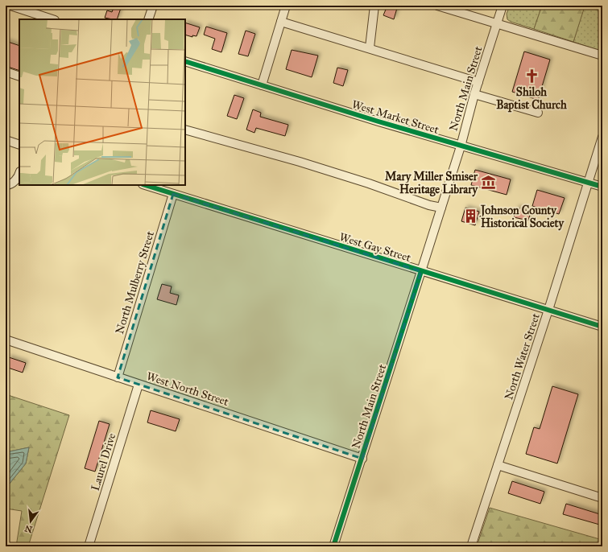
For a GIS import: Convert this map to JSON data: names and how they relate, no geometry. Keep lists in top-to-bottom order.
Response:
{
  "streets": {
    "street": [
      "North Main Street",
      "West Market Street",
      "West Gay Street",
      "North Mulberry Street",
      "North Water Street",
      "West North Street",
      "Laurel Drive"
    ]
  },
  "crossings": [
    ["North Main Street", "West Market Street"],
    ["North Main Street", "West Gay Street"],
    ["North Main Street", "West North Street"],
    ["West Market Street", "North Water Street"],
    ["West Gay Street", "North Mulberry Street"],
    ["West Gay Street", "North Water Street"],
    ["North Mulberry Street", "West North Street"],
    ["West North Street", "Laurel Drive"]
  ],
  "places": {
    "church": ["Shiloh Baptist Church"],
    "museum": ["Mary Miller Smiser Heritage Library"],
    "building": ["Johnson County Historical Society"]
  },
  "north": "bottom"
}
